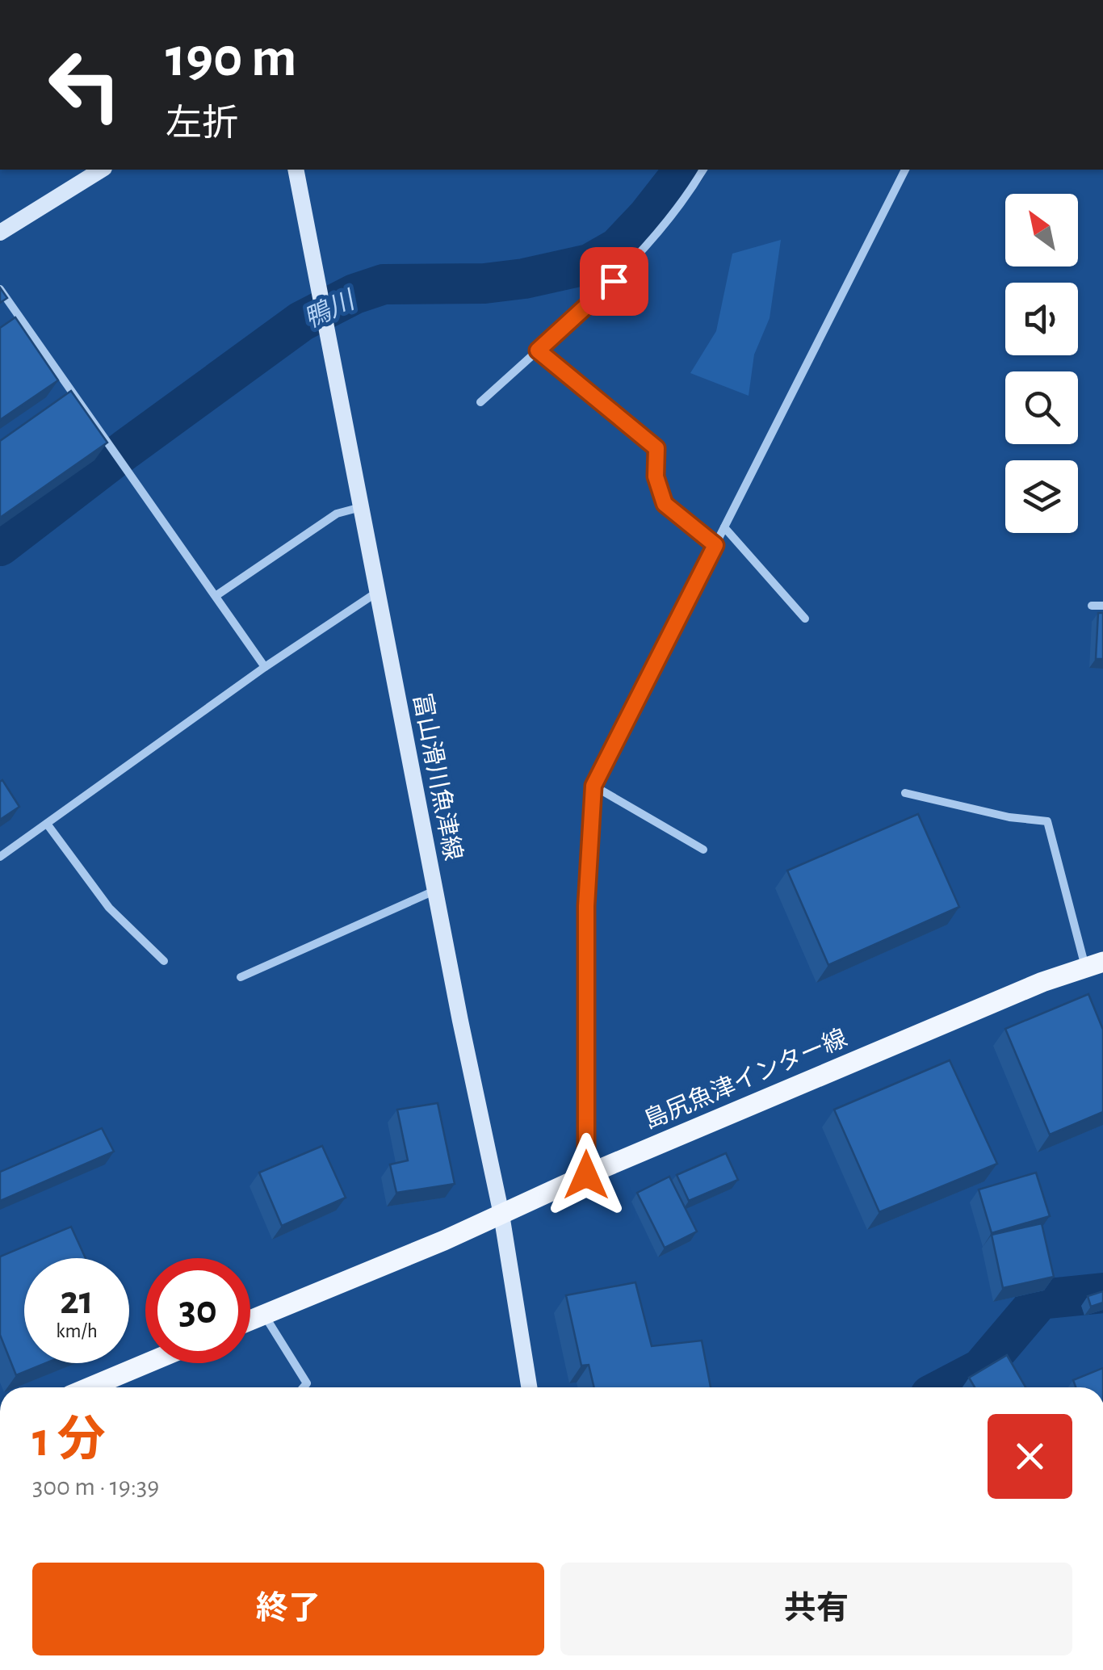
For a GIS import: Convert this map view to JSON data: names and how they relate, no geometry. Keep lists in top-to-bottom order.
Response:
{
  "streets": {
    "main road": ["富山滑川魚津線", "島尻魚津インター線"]
  },
  "crossings": [
    ["富山滑川魚津線", "島尻魚津インター線"]
  ],
  "water": ["鴨川"],
  "north": "top left",
  "page": {
    "turn": ["190 m", "左折"],
    "speed": "21 km/h",
    "limit": "30",
    "heading": ["1 分", "300 m · 19:39"],
    "buttons": ["終了", "共有"]
  }
}
